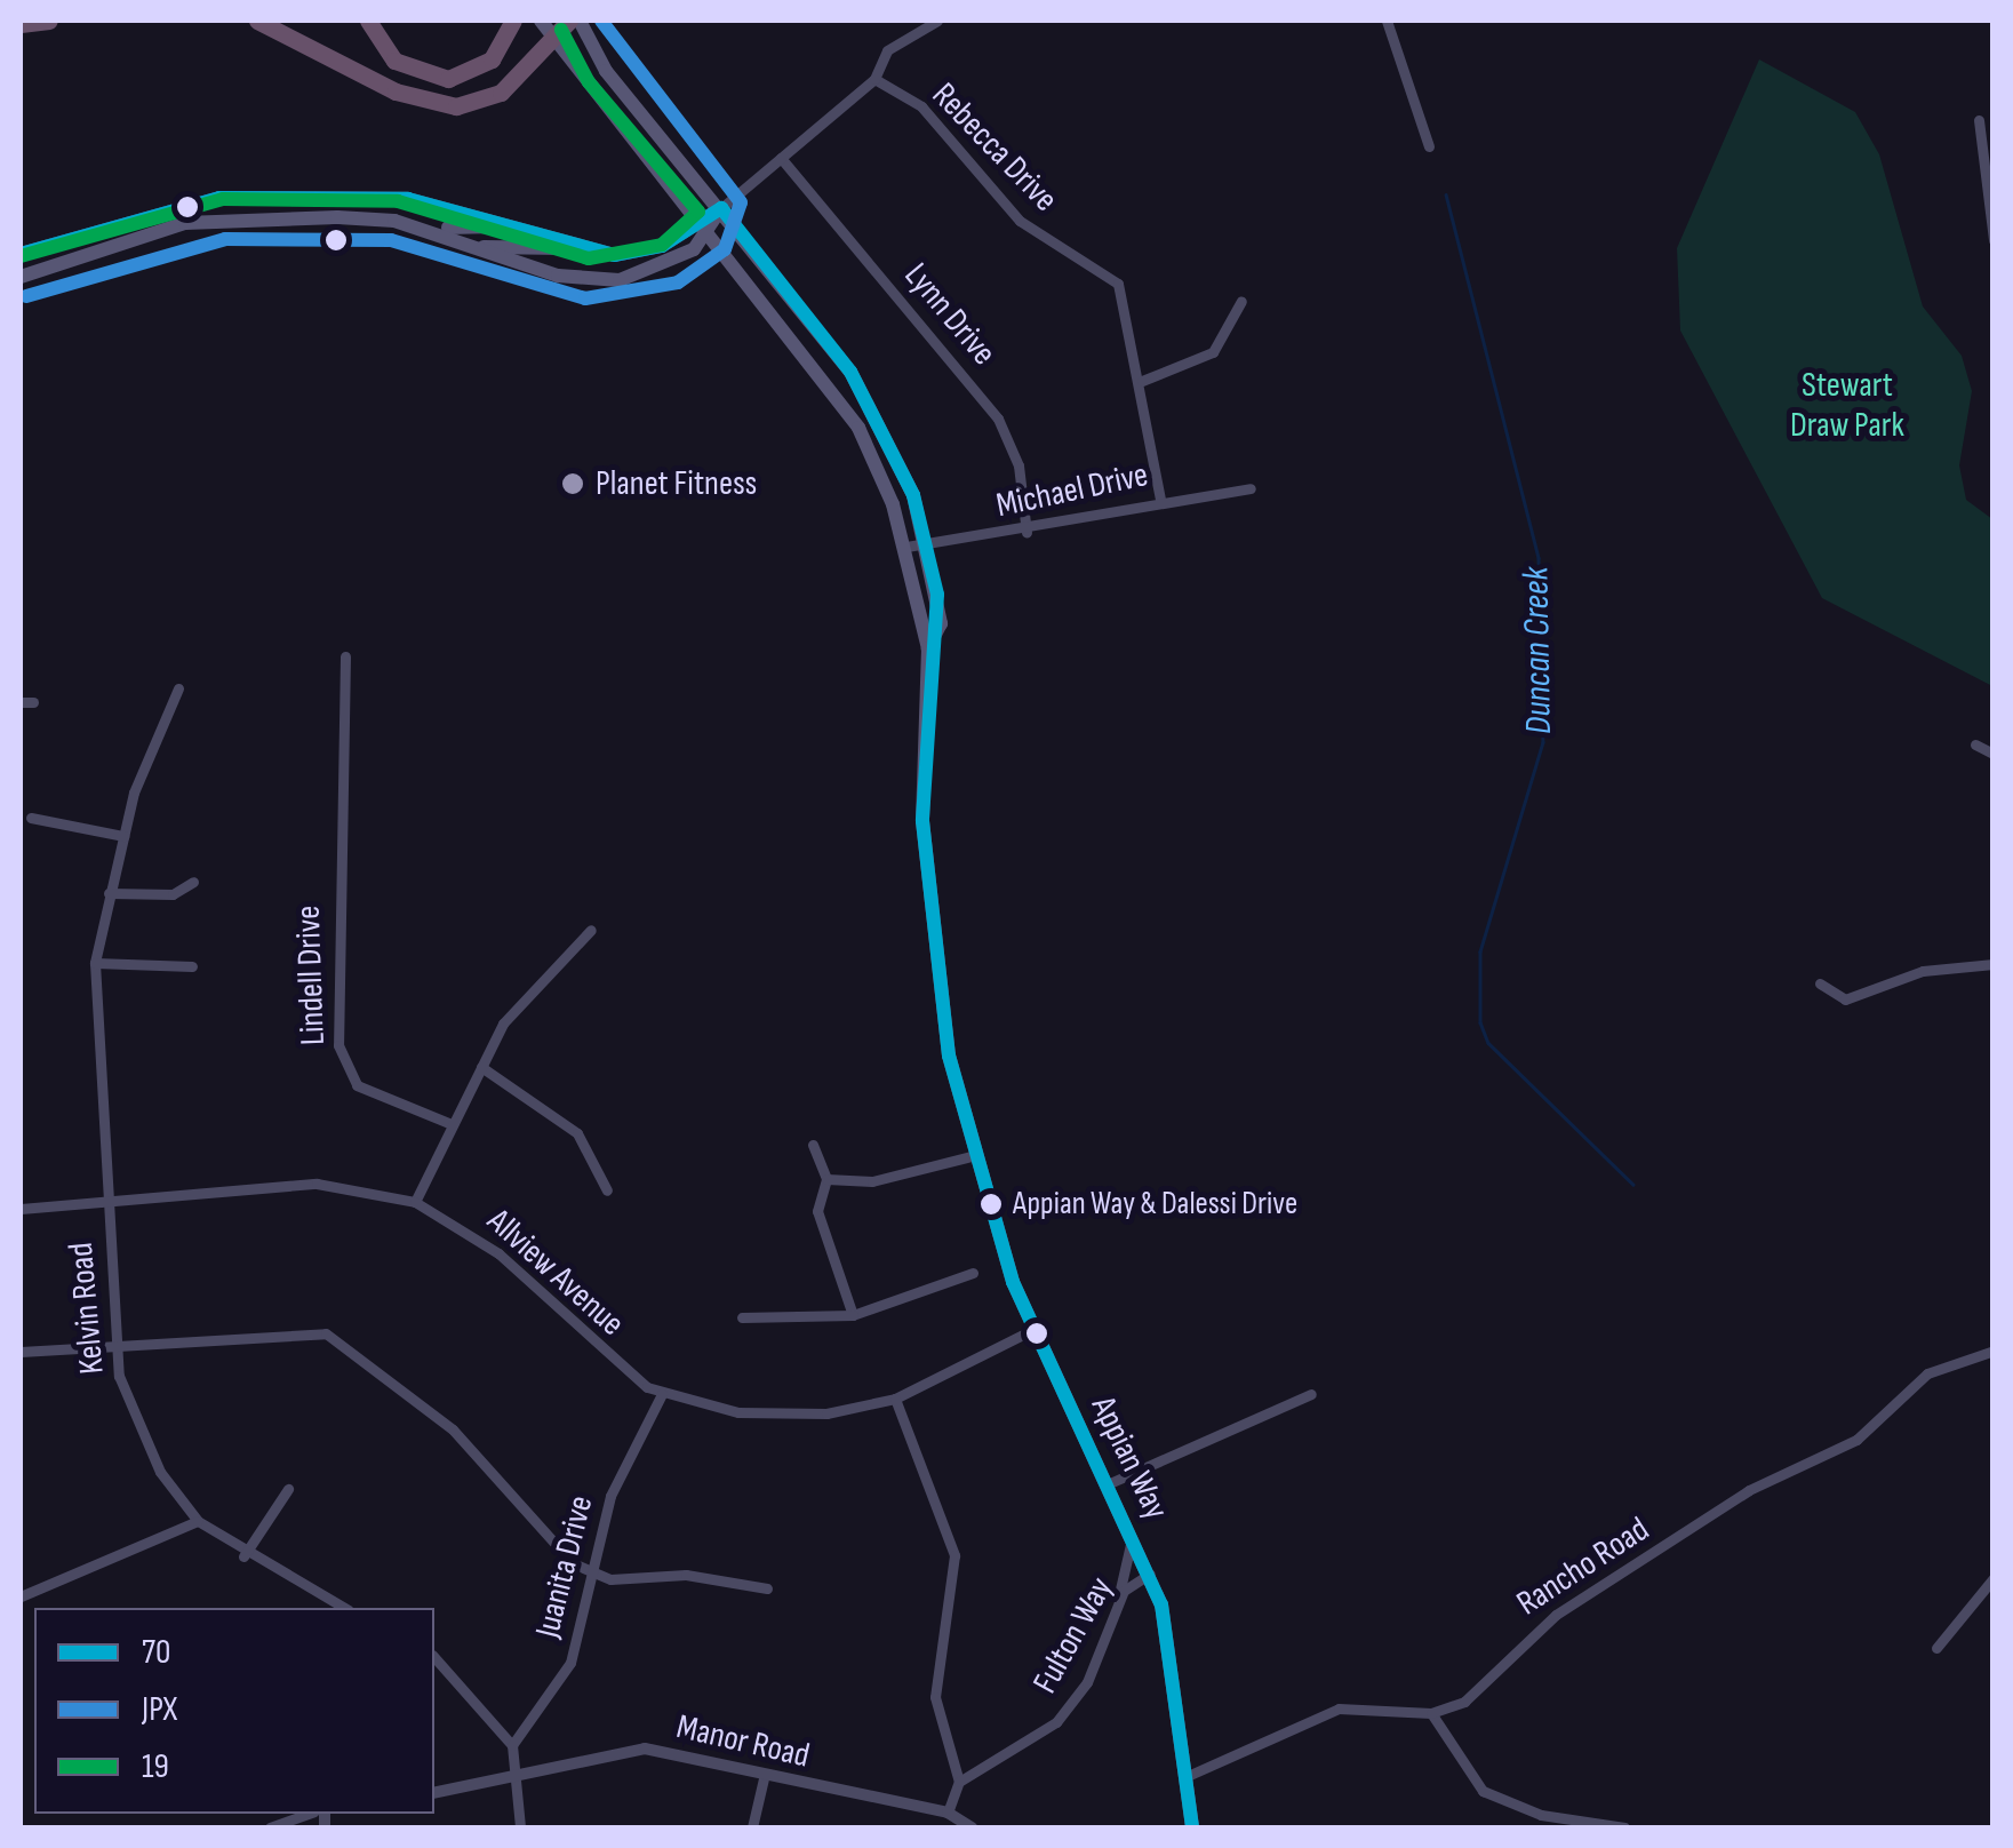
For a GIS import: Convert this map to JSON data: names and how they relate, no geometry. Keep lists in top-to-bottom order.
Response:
{
  "streets": {
    "main road": ["Appian Way"],
    "street": [
      "Rebecca Drive",
      "Lynn Drive",
      "Michael Drive",
      "Lindell Drive",
      "Allview Avenue",
      "Kelvin Road",
      "Juanita Drive",
      "Rancho Road",
      "Fulton Way",
      "Manor Road"
    ]
  },
  "crossings": [
    ["Rebecca Drive", "Michael Drive"],
    ["Lynn Drive", "Michael Drive"],
    ["Michael Drive", "Appian Way"],
    ["Allview Avenue", "Kelvin Road"],
    ["Allview Avenue", "Appian Way"],
    ["Allview Avenue", "Juanita Drive"],
    ["Appian Way", "Fulton Way"]
  ],
  "water": ["Duncan Creek"],
  "parks": ["Stewart Draw Park"],
  "places": ["Planet Fitness", "Appian Way & Dalessi Drive"],
  "lines": ["transit line JPX", "transit line 19", "transit line 70"],
  "legend": ["70", "JPX", "19"]
}
